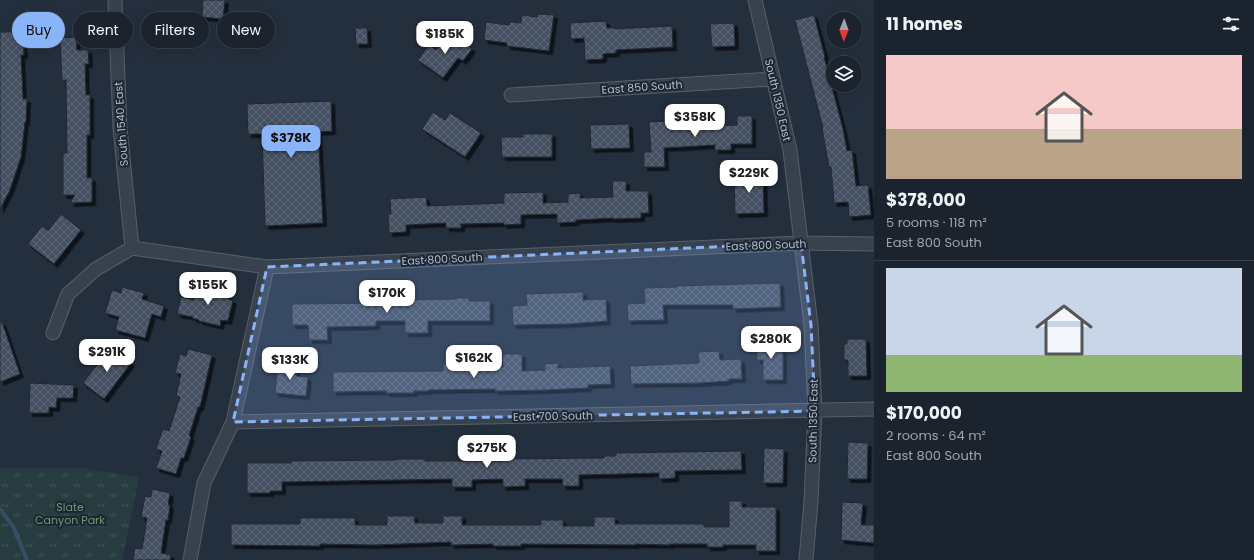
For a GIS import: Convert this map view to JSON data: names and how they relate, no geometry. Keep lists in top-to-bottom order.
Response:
{
  "streets": {
    "street": [
      "East 850 South",
      "South 1350 East",
      "South 1540 East",
      "East 800 South",
      "East 700 South"
    ]
  },
  "crossings": [
    ["East 850 South", "South 1350 East"],
    ["South 1350 East", "East 800 South"],
    ["South 1350 East", "East 700 South"],
    ["South 1540 East", "East 800 South"]
  ],
  "parks": ["Slate Canyon Park"],
  "north": "bottom",
  "page": {
    "heading": "11 homes",
    "chip": [
      "Buy",
      "Rent",
      "Filters",
      "New"
    ],
    "price": [
      "$185K",
      "$358K",
      "$378K",
      "$229K",
      "$155K",
      "$170K",
      "$280K",
      "$291K",
      "$162K",
      "$133K",
      "$275K"
    ],
    "list": [
      {
        "name": "$378,000",
        "note": "5 rooms · 118 m² · East 800 South"
      },
      {
        "name": "$170,000",
        "note": "2 rooms · 64 m² · East 800 South"
      }
    ]
  }
}
